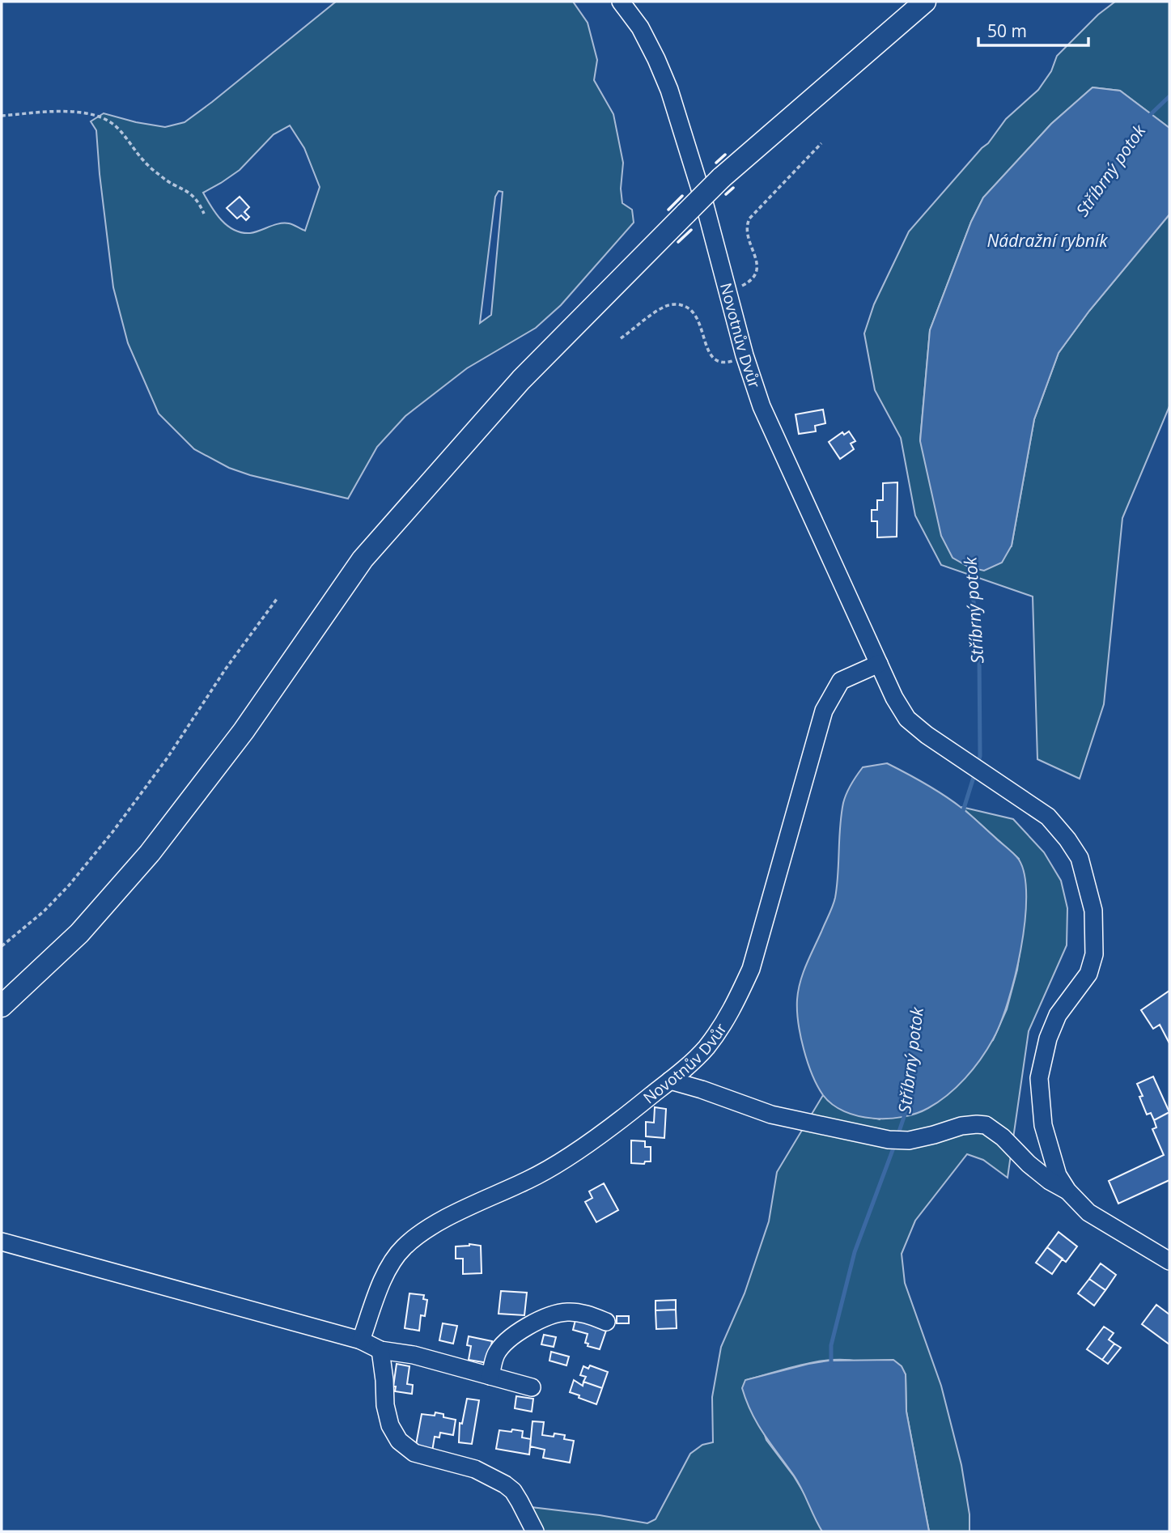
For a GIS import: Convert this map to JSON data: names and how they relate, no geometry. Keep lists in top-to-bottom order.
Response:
{
  "streets": {
    "street": ["Novotnův Dvůr"]
  },
  "water": ["Stříbrný potok", "Nádražní rybník"],
  "scale_bar": "50 m"
}
